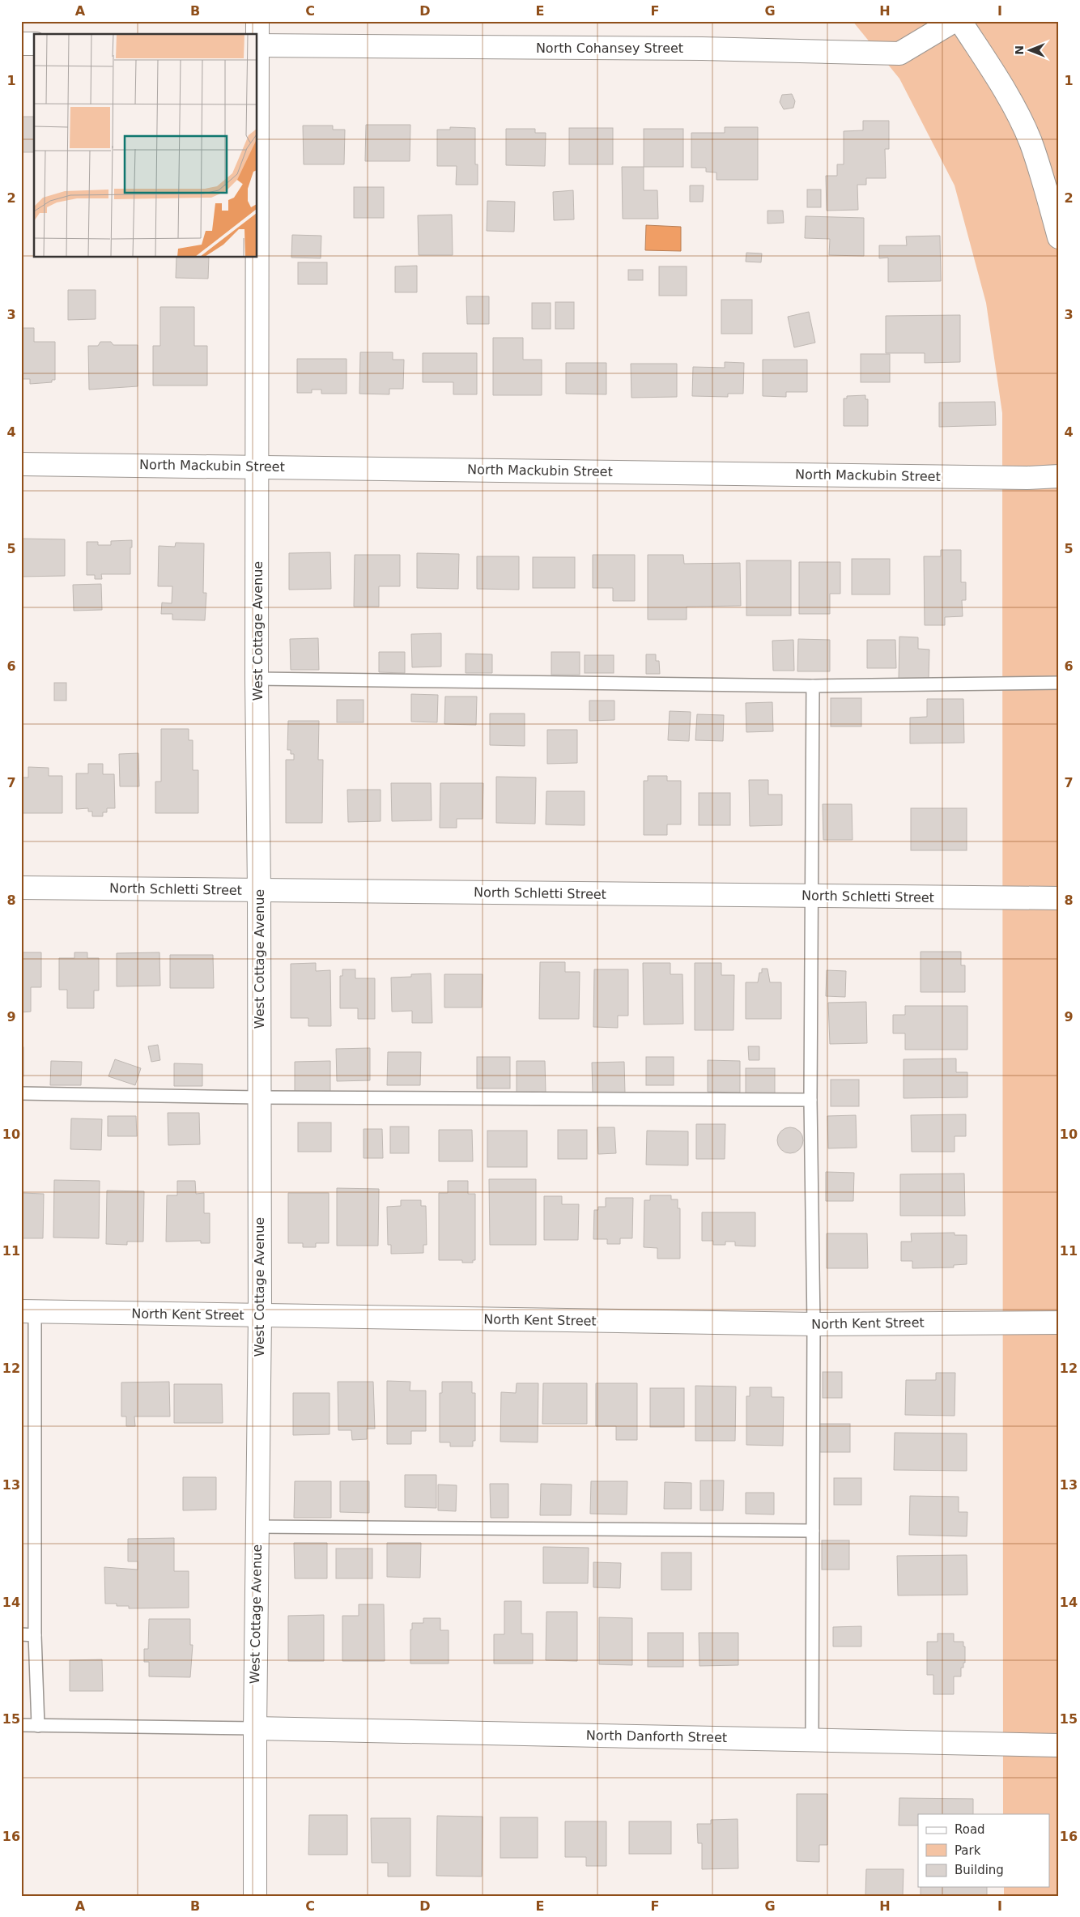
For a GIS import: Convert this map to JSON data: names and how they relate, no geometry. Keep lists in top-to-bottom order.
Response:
{
  "streets": {
    "street": [
      "North Cohansey Street",
      "North Mackubin Street",
      "West Cottage Avenue",
      "North Schletti Street",
      "North Kent Street",
      "North Danforth Street"
    ]
  },
  "crossings": [
    ["North Mackubin Street", "West Cottage Avenue"],
    ["West Cottage Avenue", "North Schletti Street"],
    ["West Cottage Avenue", "North Kent Street"],
    ["West Cottage Avenue", "North Danforth Street"]
  ],
  "legend": ["Road", "Park", "Building"],
  "north": "left",
  "grid": {
    "columns": [
      "A",
      "B",
      "C",
      "D",
      "E",
      "F",
      "G",
      "H",
      "I"
    ],
    "rows": [
      "1",
      "2",
      "3",
      "4",
      "5",
      "6",
      "7",
      "8",
      "9",
      "10",
      "11",
      "12",
      "13",
      "14",
      "15",
      "16"
    ]
  }
}
